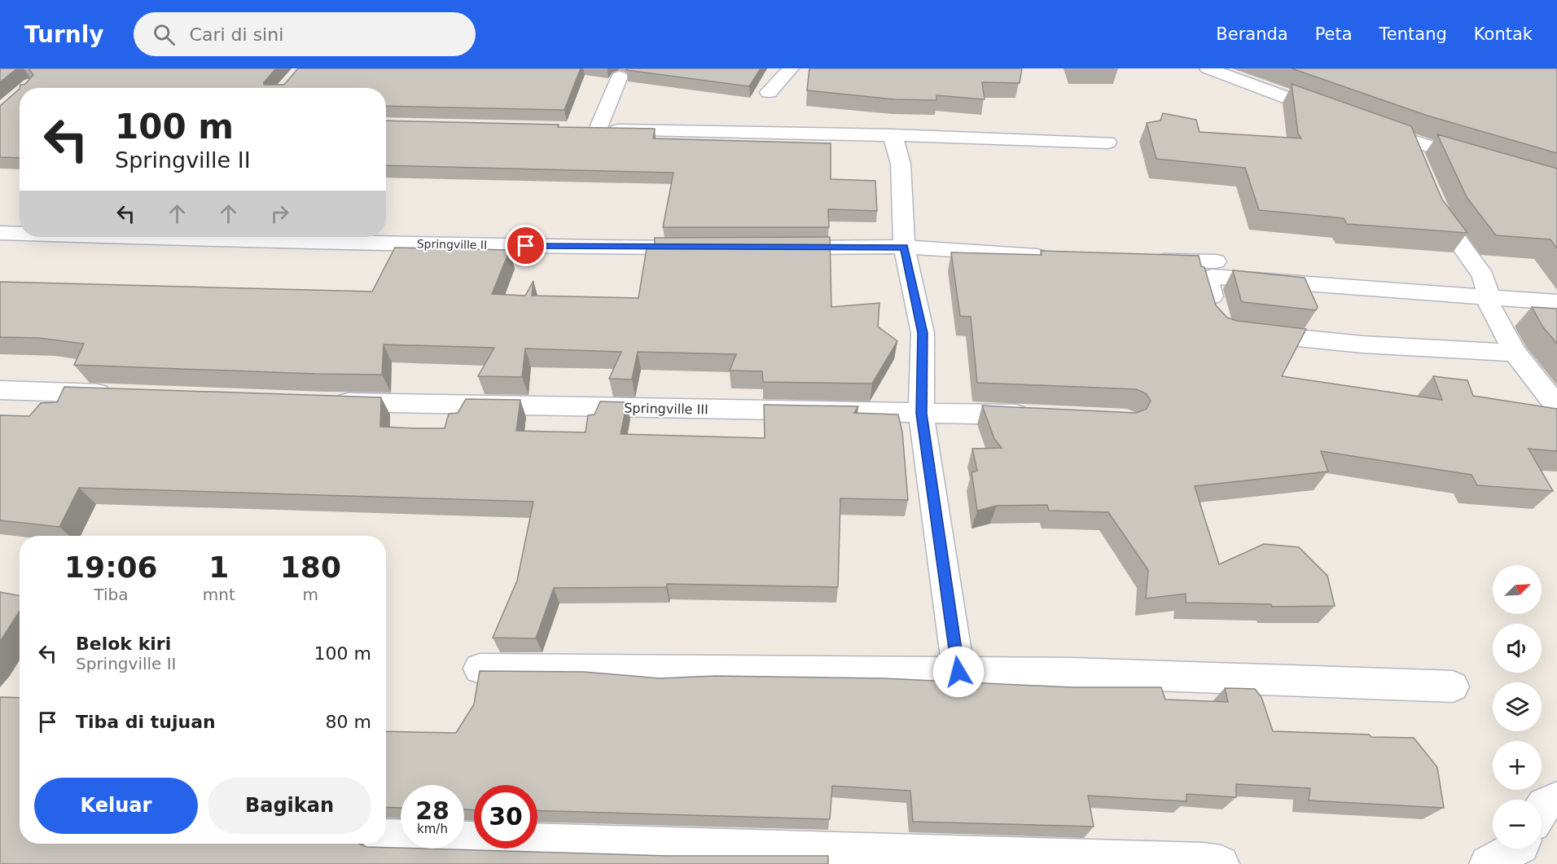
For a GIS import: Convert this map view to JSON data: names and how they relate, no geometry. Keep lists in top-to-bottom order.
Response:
{
  "streets": {
    "street": ["Springville II", "Springville III"]
  },
  "north": "top right",
  "page": {
    "header": "Turnly",
    "search": "Cari di sini",
    "nav": [
      "Beranda",
      "Peta",
      "Tentang",
      "Kontak"
    ],
    "turn": ["100 m", "Springville II"],
    "eta": [
      "19:06",
      "Tiba",
      "1",
      "mnt",
      "180",
      "m"
    ],
    "map_buttons": ["+", "−"],
    "list": [
      {
        "name": "Belok kiri",
        "note": "Springville II",
        "value": "100 m"
      },
      {
        "name": "Tiba di tujuan",
        "value": "80 m"
      }
    ],
    "buttons": ["Keluar", "Bagikan"],
    "speed": "28 km/h",
    "limit": "30"
  }
}
